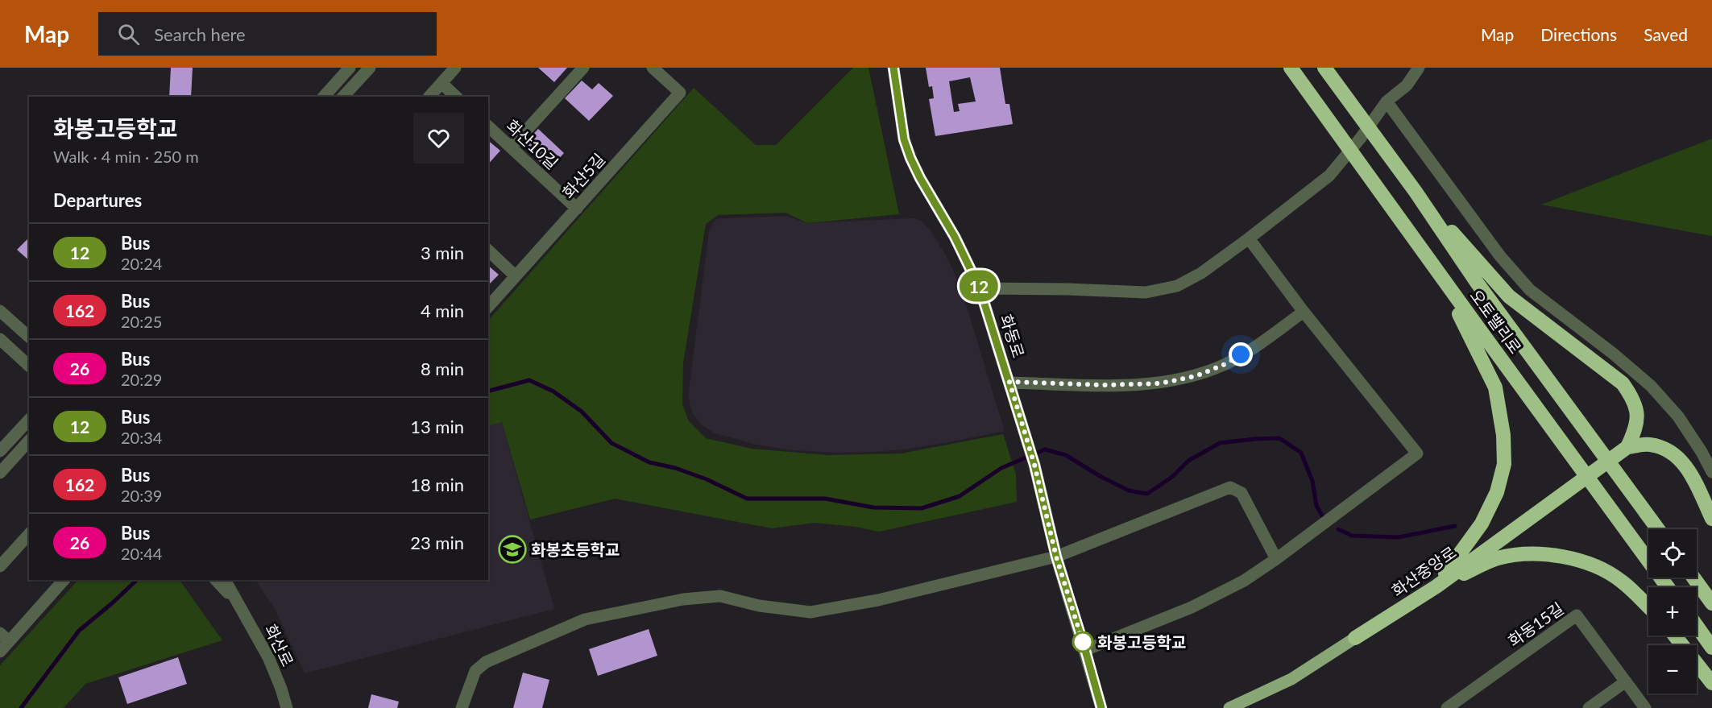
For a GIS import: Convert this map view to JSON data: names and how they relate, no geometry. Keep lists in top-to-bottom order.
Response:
{
  "streets": {
    "highway": ["오토밸리로", "화산중앙로"],
    "street": [
      "화산10길",
      "화산5길",
      "화동로",
      "화동15길",
      "화산로"
    ]
  },
  "crossings": [
    ["화산10길", "화산5길"]
  ],
  "places": {
    "school or university": ["화봉초등학교"],
    "other": ["화봉고등학교"]
  },
  "lines": ["bus line 12"],
  "page": {
    "header": "Map",
    "search": "Search here",
    "nav": ["Map", "Directions", "Saved"],
    "on_map": "12",
    "heading": [
      ["화봉고등학교", "Walk · 4 min · 250 m"],
      "Departures"
    ],
    "list": [
      {
        "mark": "12",
        "name": "Bus",
        "note": "20:24",
        "value": "3 min"
      },
      {
        "mark": "162",
        "name": "Bus",
        "note": "20:25",
        "value": "4 min"
      },
      {
        "mark": "26",
        "name": "Bus",
        "note": "20:29",
        "value": "8 min"
      },
      {
        "mark": "12",
        "name": "Bus",
        "note": "20:34",
        "value": "13 min"
      },
      {
        "mark": "162",
        "name": "Bus",
        "note": "20:39",
        "value": "18 min"
      },
      {
        "mark": "26",
        "name": "Bus",
        "note": "20:44",
        "value": "23 min"
      }
    ],
    "map_buttons": ["+", "−"]
  }
}
